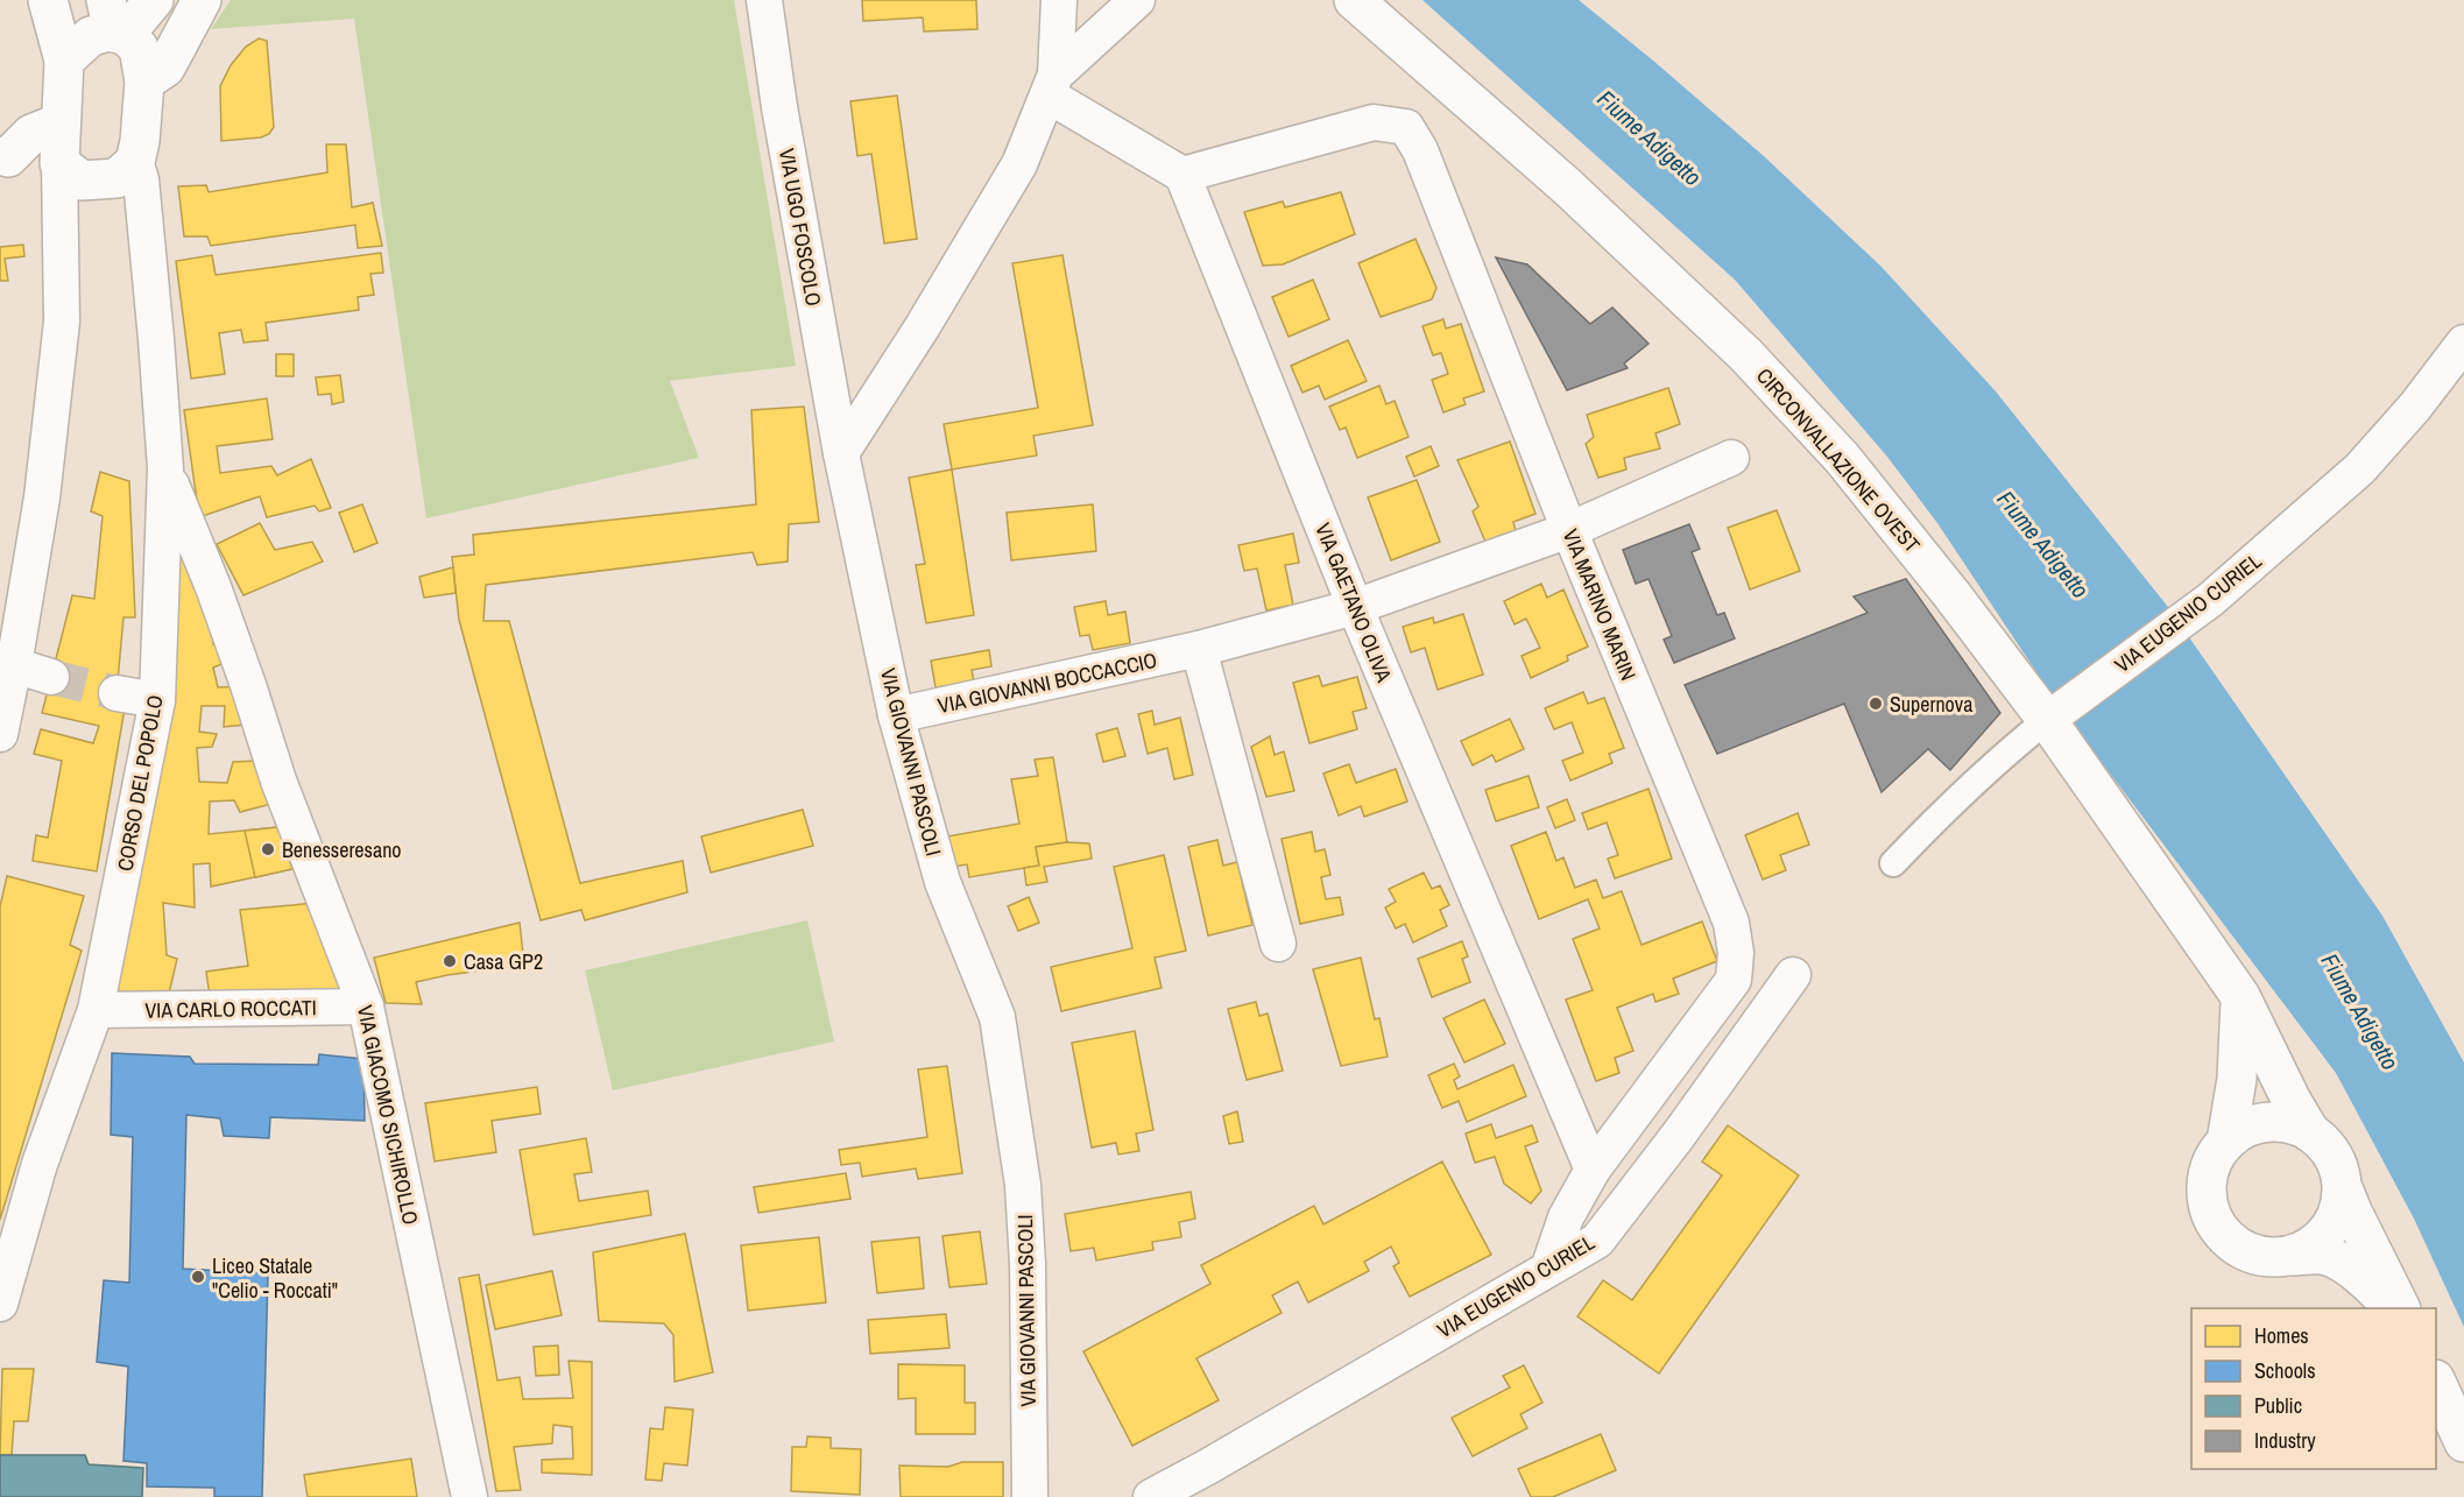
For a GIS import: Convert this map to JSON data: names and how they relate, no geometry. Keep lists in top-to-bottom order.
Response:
{
  "streets": {
    "main road": ["CIRCONVALLAZIONE OVEST"],
    "street": [
      "VIA UGO FOSCOLO",
      "VIA GAETANO OLIVA",
      "VIA MARINO MARIN",
      "VIA EUGENIO CURIEL",
      "VIA GIOVANNI BOCCACCIO",
      "VIA GIOVANNI PASCOLI",
      "CORSO DEL POPOLO",
      "VIA CARLO ROCCATI",
      "VIA GIACOMO SICHIROLLO"
    ]
  },
  "crossings": [
    ["VIA UGO FOSCOLO", "VIA GIOVANNI PASCOLI"],
    ["CIRCONVALLAZIONE OVEST", "VIA EUGENIO CURIEL"],
    ["VIA GAETANO OLIVA", "VIA MARINO MARIN"],
    ["VIA GAETANO OLIVA", "VIA GIOVANNI BOCCACCIO"],
    ["VIA MARINO MARIN", "VIA EUGENIO CURIEL"],
    ["VIA MARINO MARIN", "VIA GIOVANNI BOCCACCIO"],
    ["VIA GIOVANNI BOCCACCIO", "VIA GIOVANNI PASCOLI"],
    ["CORSO DEL POPOLO", "VIA CARLO ROCCATI"],
    ["CORSO DEL POPOLO", "VIA GIACOMO SICHIROLLO"],
    ["VIA CARLO ROCCATI", "VIA GIACOMO SICHIROLLO"]
  ],
  "water": ["Fiume Adigetto"],
  "places": [
    "Supernova",
    "Benesseresano",
    "Casa GP2",
    "Liceo Statale \"Celio - Roccati\""
  ],
  "legend": [
    "Homes",
    "Schools",
    "Public",
    "Industry"
  ]
}
